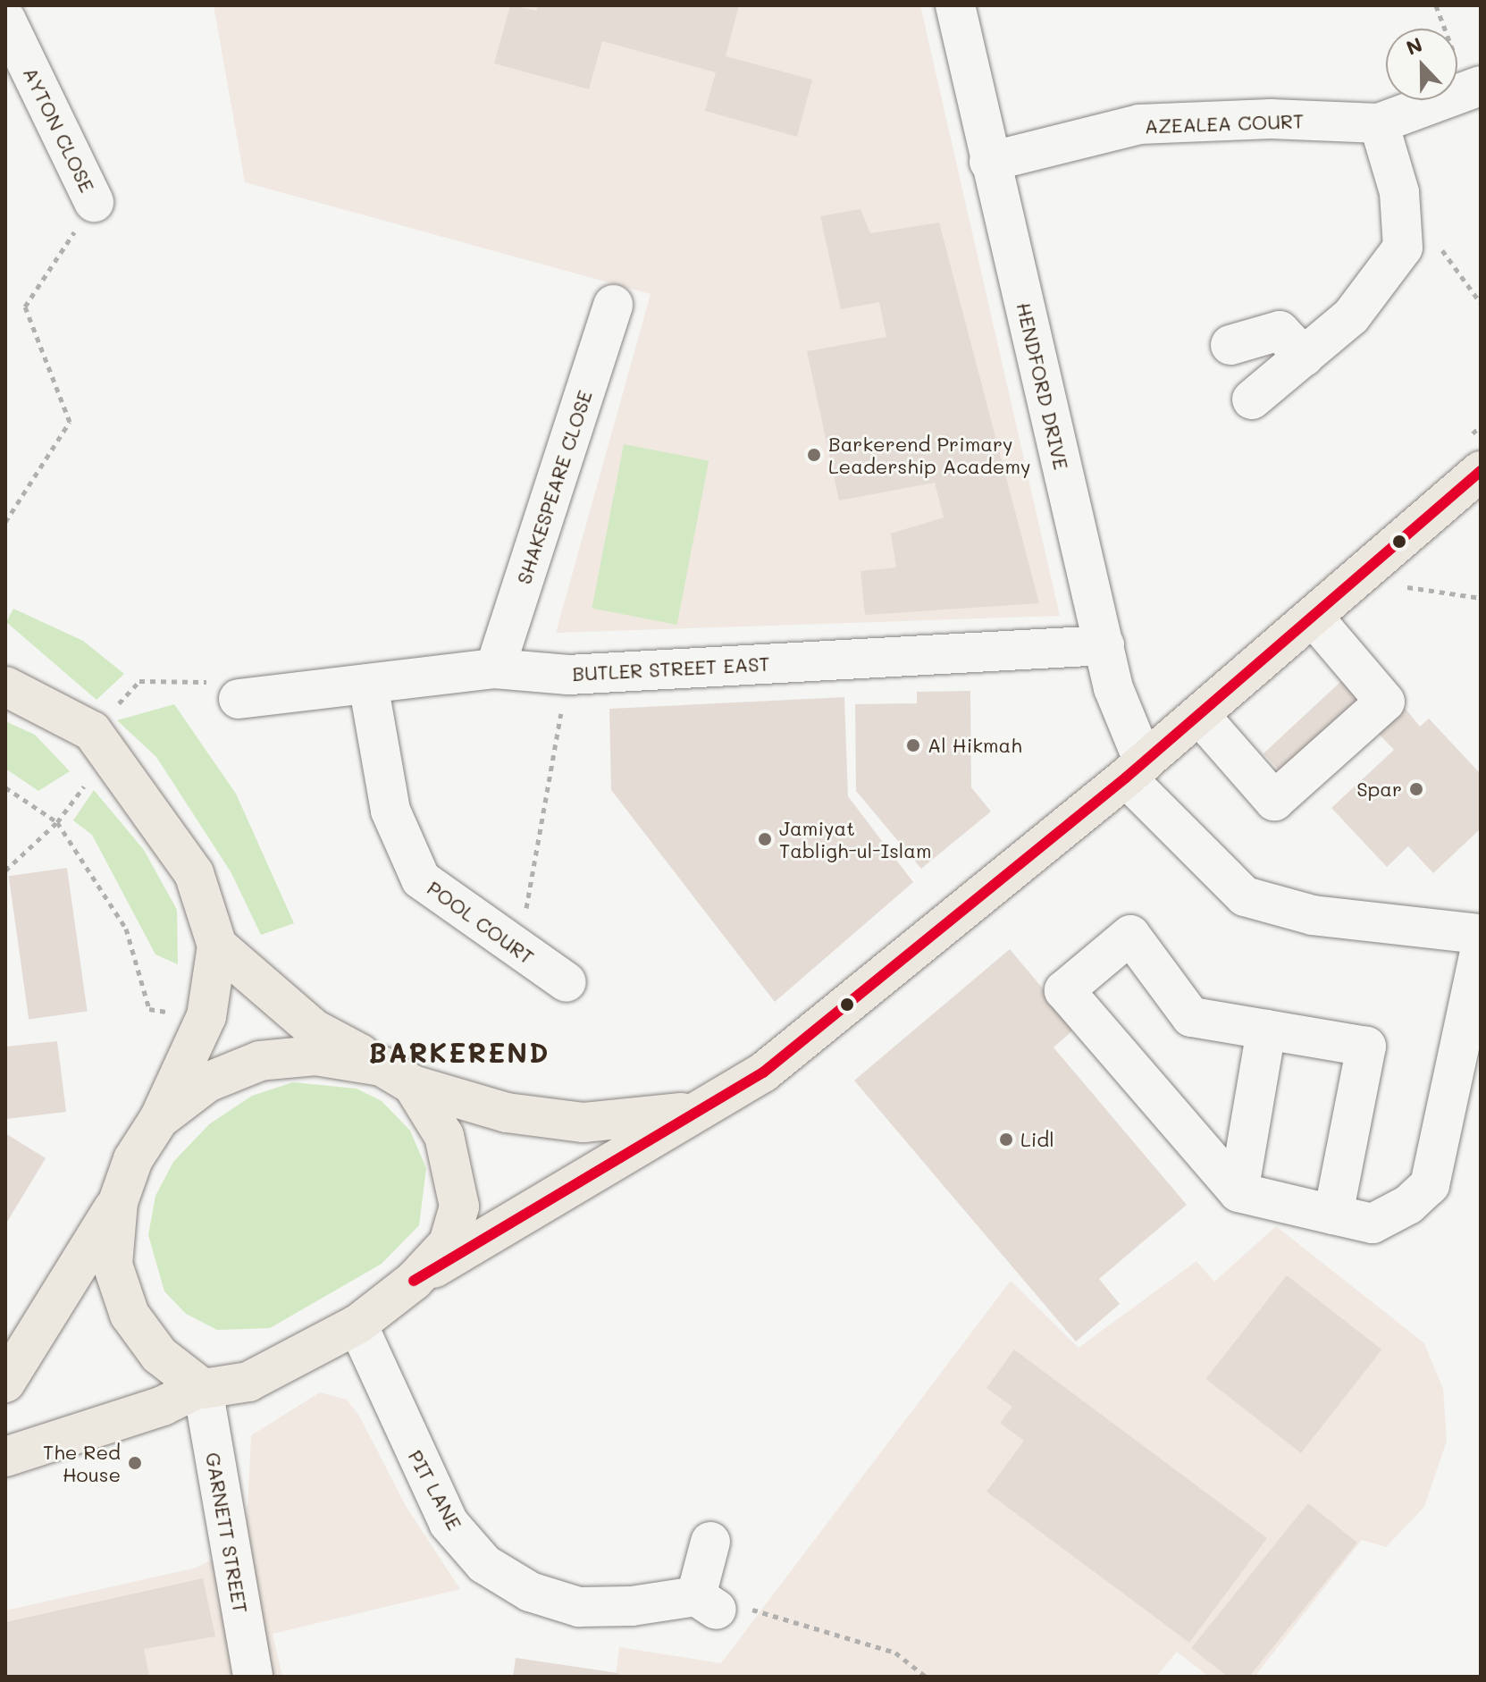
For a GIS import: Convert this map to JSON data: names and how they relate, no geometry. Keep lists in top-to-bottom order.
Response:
{
  "streets": {
    "street": [
      "AZEALEA COURT",
      "AYTON CLOSE",
      "HENDFORD DRIVE",
      "SHAKESPEARE CLOSE",
      "BUTLER STREET EAST",
      "POOL COURT",
      "PIT LANE",
      "GARNETT STREET"
    ]
  },
  "crossings": [
    ["AZEALEA COURT", "HENDFORD DRIVE"],
    ["HENDFORD DRIVE", "BUTLER STREET EAST"],
    ["SHAKESPEARE CLOSE", "BUTLER STREET EAST"],
    ["BUTLER STREET EAST", "POOL COURT"]
  ],
  "districts": ["BARKEREND"],
  "places": [
    "Barkerend Primary Leadership Academy",
    "Al Hikmah",
    "Spar",
    "Jamiyat Tabligh-ul-Islam",
    "Lidl",
    "The Red House"
  ],
  "north": "top"
}
